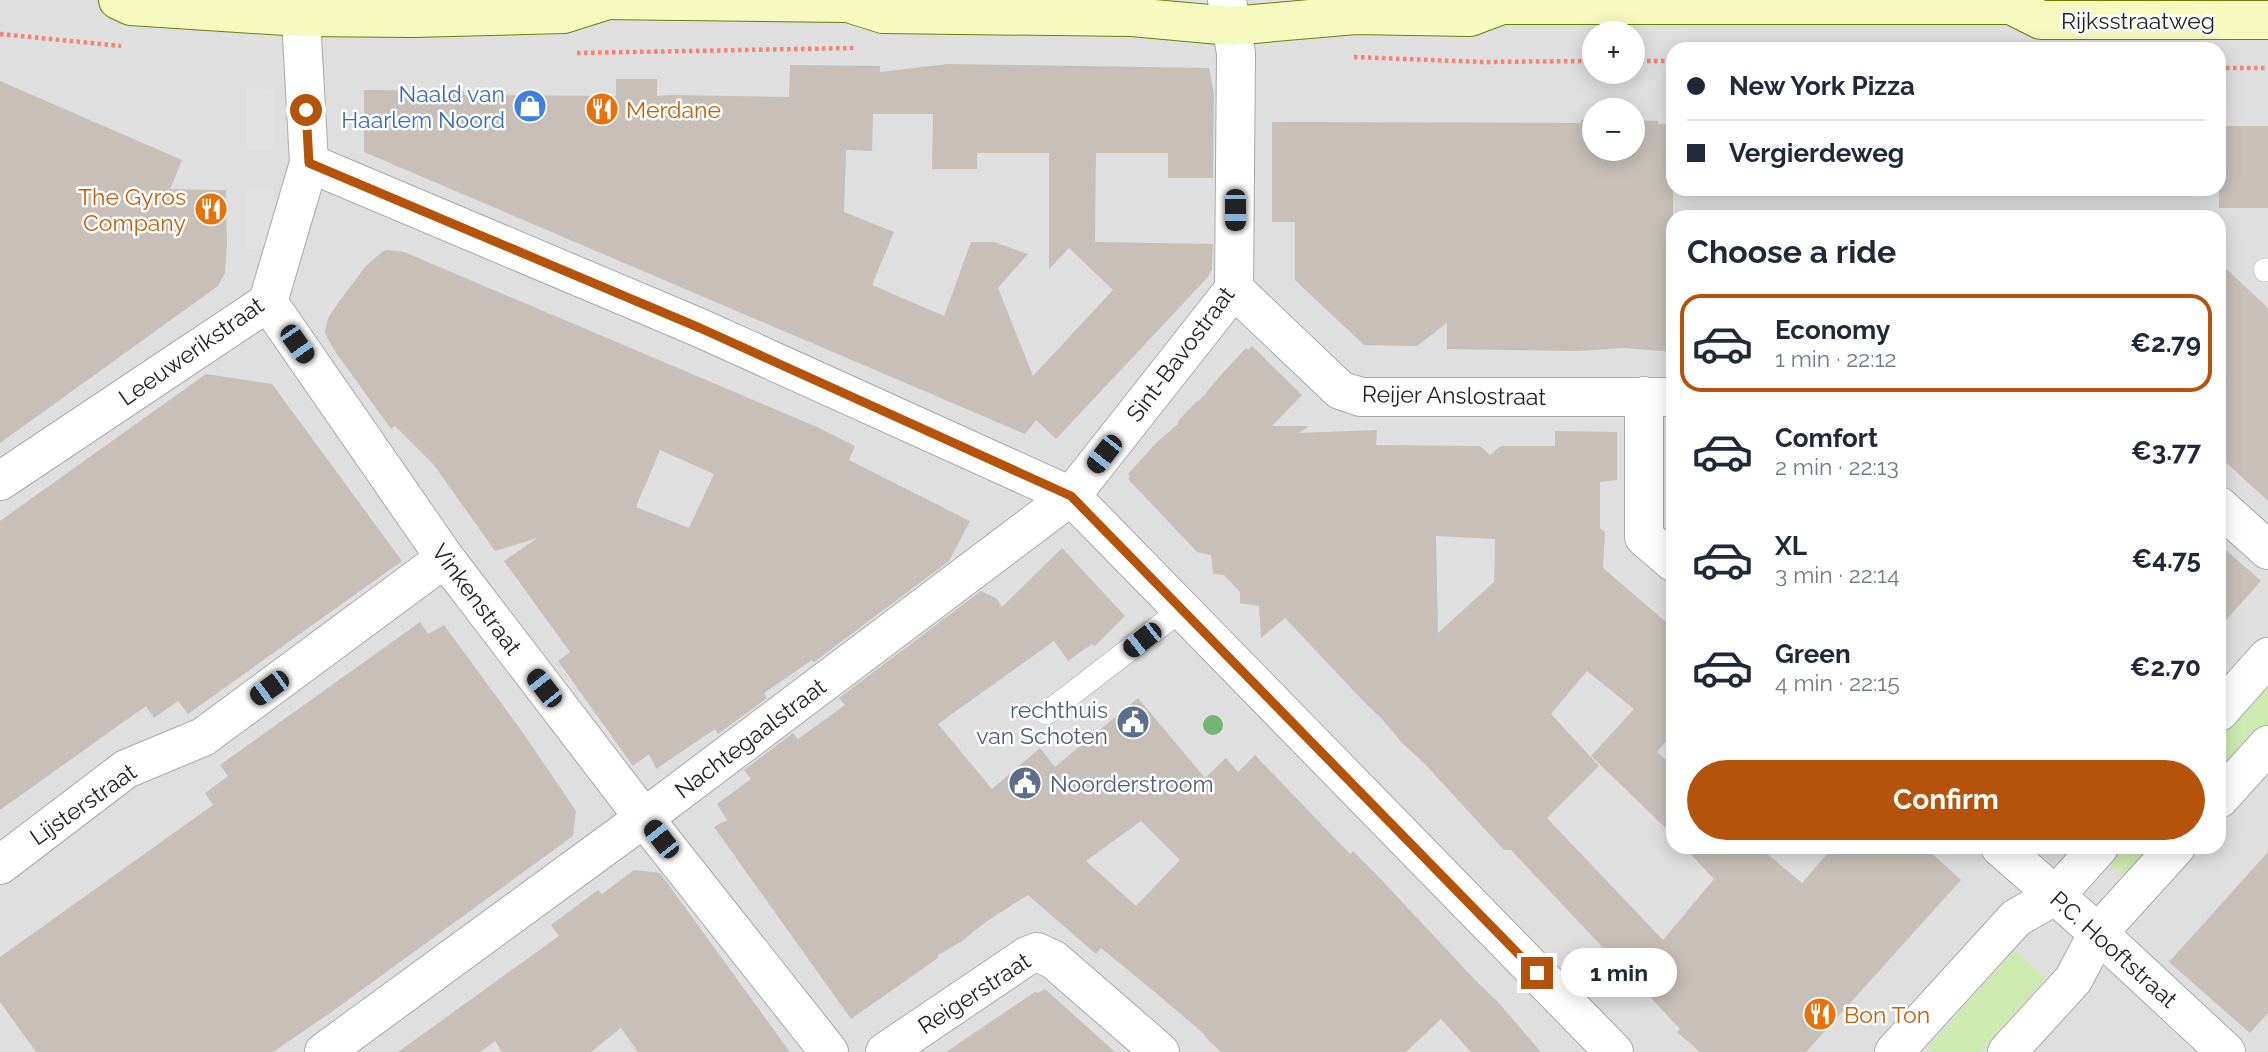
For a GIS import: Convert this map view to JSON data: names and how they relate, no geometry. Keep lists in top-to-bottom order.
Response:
{
  "streets": {
    "main road": ["Rijksstraatweg"],
    "street": [
      "Leeuwerikstraat",
      "Sint-Bavostraat",
      "Reijer Anslostraat",
      "Vinkenstraat",
      "Nachtegaalstraat",
      "Lijsterstraat",
      "P.C. Hooftstraat",
      "Reigerstraat"
    ]
  },
  "crossings": [
    ["Rijksstraatweg", "Leeuwerikstraat"],
    ["Rijksstraatweg", "Sint-Bavostraat"],
    ["Leeuwerikstraat", "Vinkenstraat"],
    ["Sint-Bavostraat", "Reijer Anslostraat"],
    ["Sint-Bavostraat", "Nachtegaalstraat"],
    ["Vinkenstraat", "Nachtegaalstraat"],
    ["Vinkenstraat", "Lijsterstraat"]
  ],
  "places": {
    "shop": ["Naald van Haarlem Noord"],
    "restaurant": ["Merdane", "The Gyros Company", "Bon Ton"],
    "public building": ["rechthuis van Schoten", "Noorderstroom"]
  },
  "page": {
    "map_buttons": ["+", "−"],
    "banner": ["New York Pizza", "Vergierdeweg"],
    "heading": "Choose a ride",
    "list": [
      {
        "name": "Economy",
        "note": "1 min · 22:12",
        "value": "€2.79"
      },
      {
        "name": "Comfort",
        "note": "2 min · 22:13",
        "value": "€3.77"
      },
      {
        "name": "XL",
        "note": "3 min · 22:14",
        "value": "€4.75"
      },
      {
        "name": "Green",
        "note": "4 min · 22:15",
        "value": "€2.70"
      }
    ],
    "buttons": "Confirm",
    "bubble": "1 min"
  }
}
